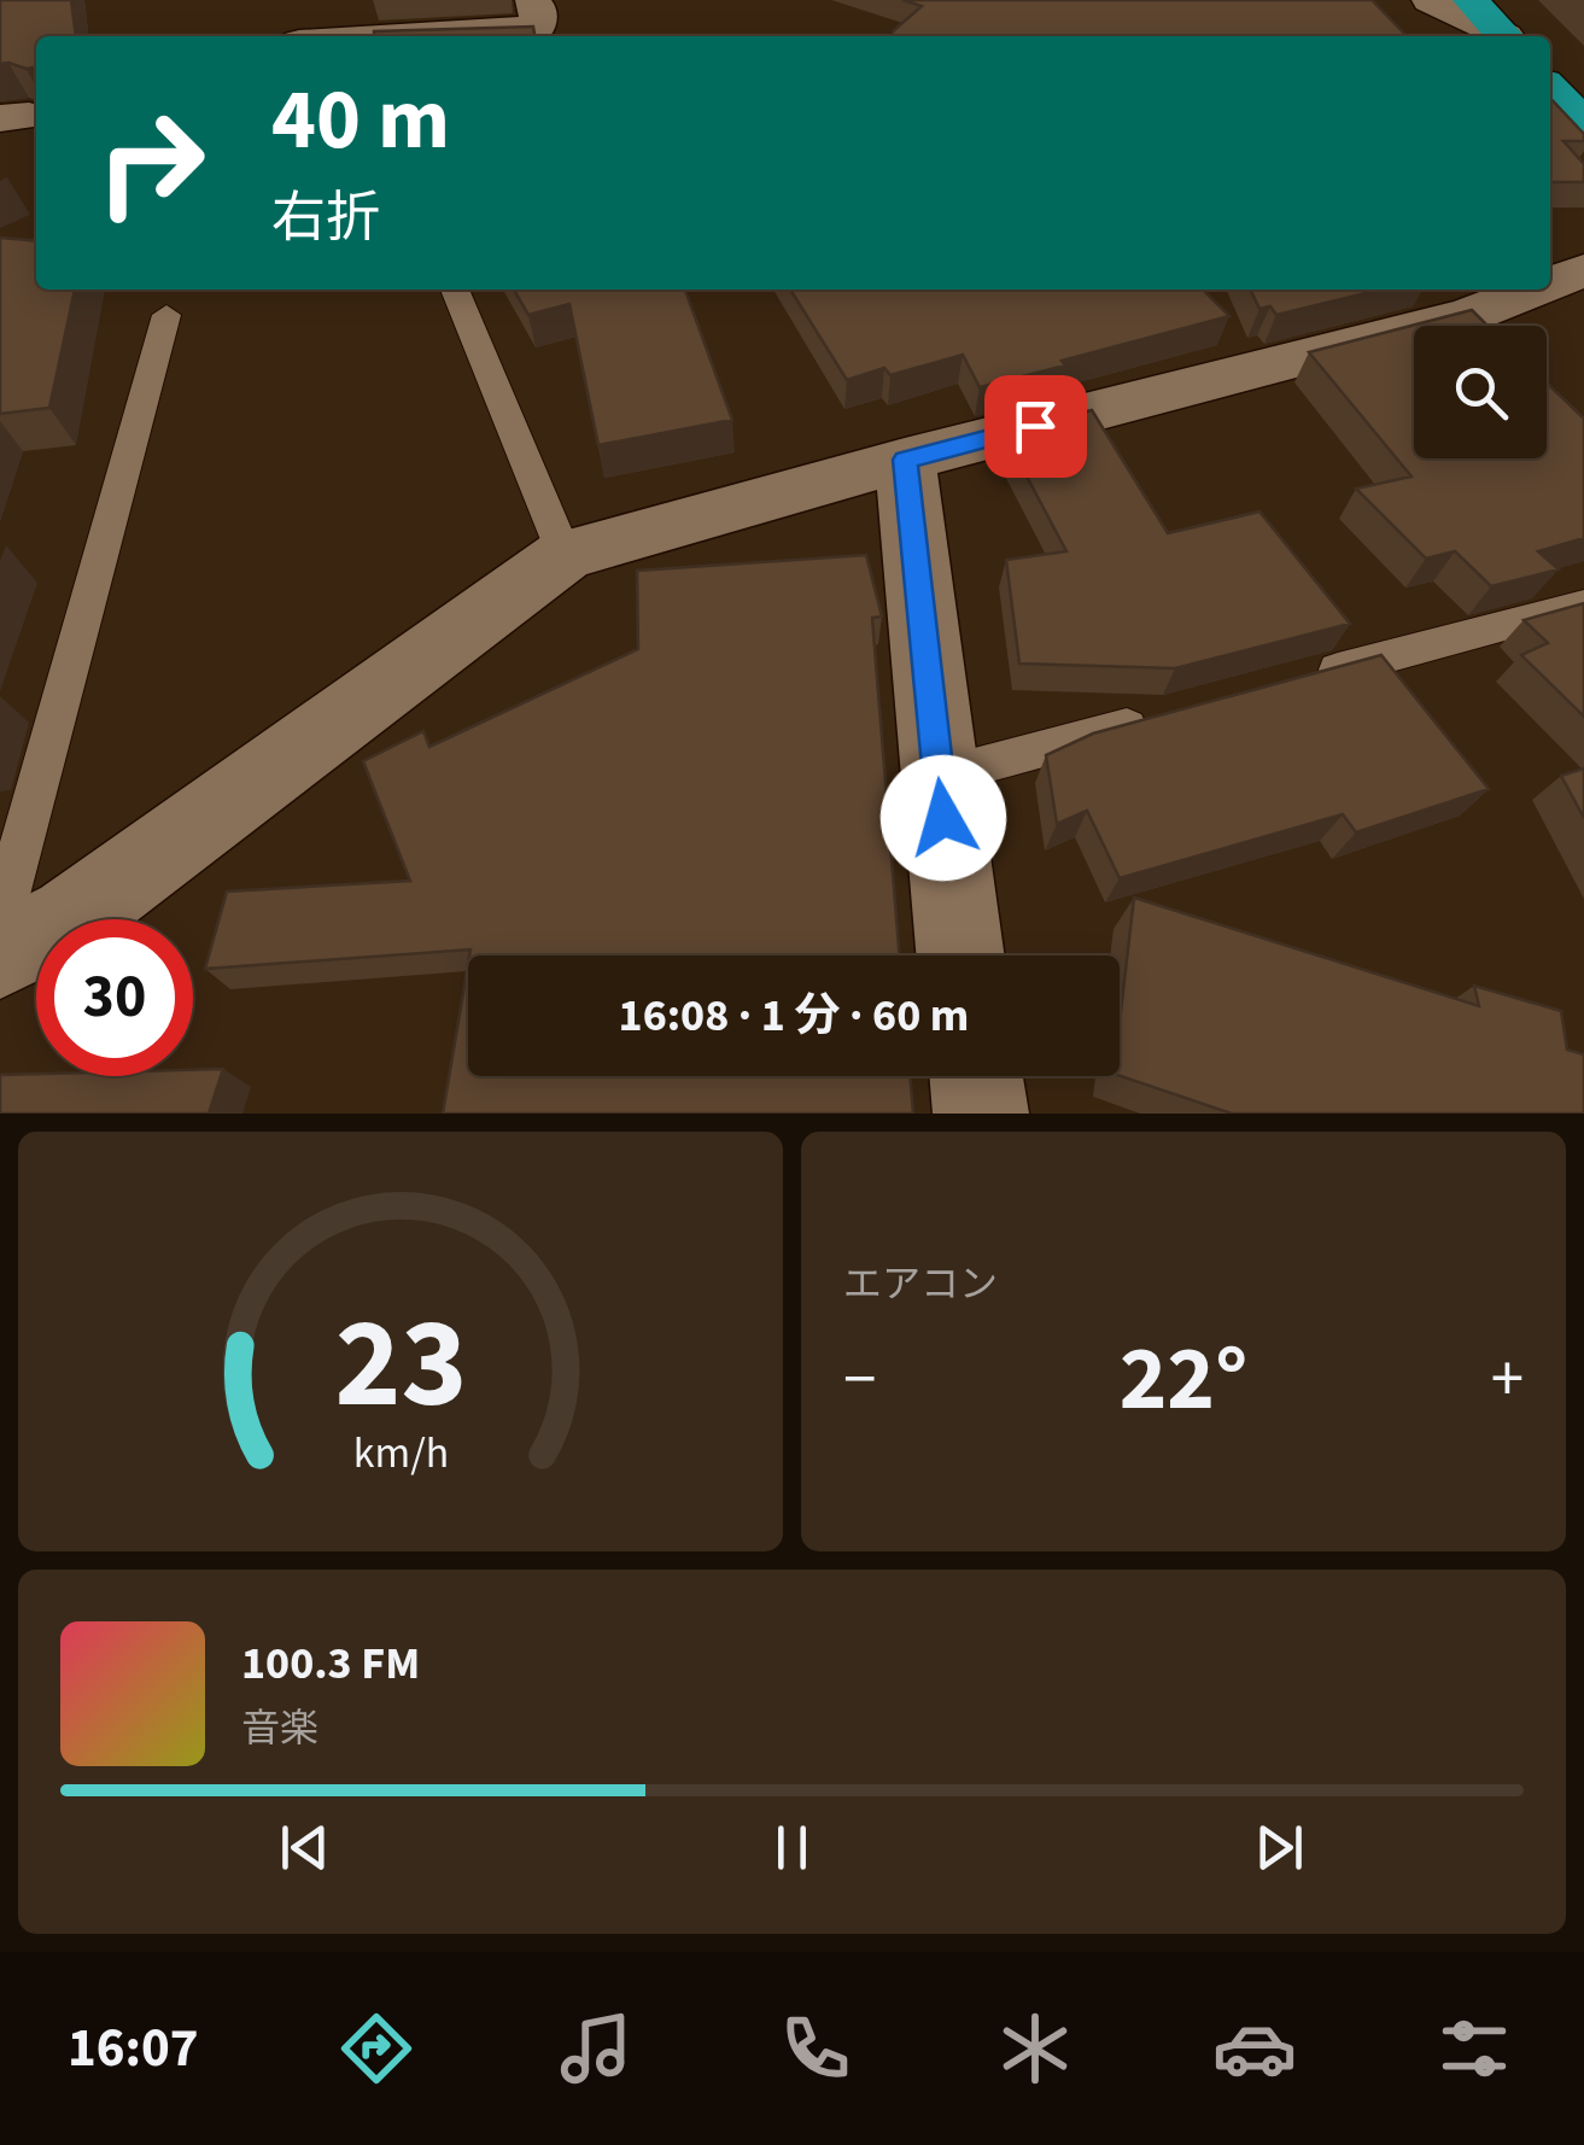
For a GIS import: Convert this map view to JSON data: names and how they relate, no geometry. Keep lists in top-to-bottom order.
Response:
{
  "page": {
    "turn": ["40 m", "右折"],
    "limit": "30",
    "trip": "16:08 · 1 分 · 60 m",
    "tile": "エアコン",
    "heat": ["−", "22°", "+"],
    "song": ["100.3 FM", "音楽"],
    "tabs": "16:07",
    "gauge": ["23", "km/h"]
  }
}
